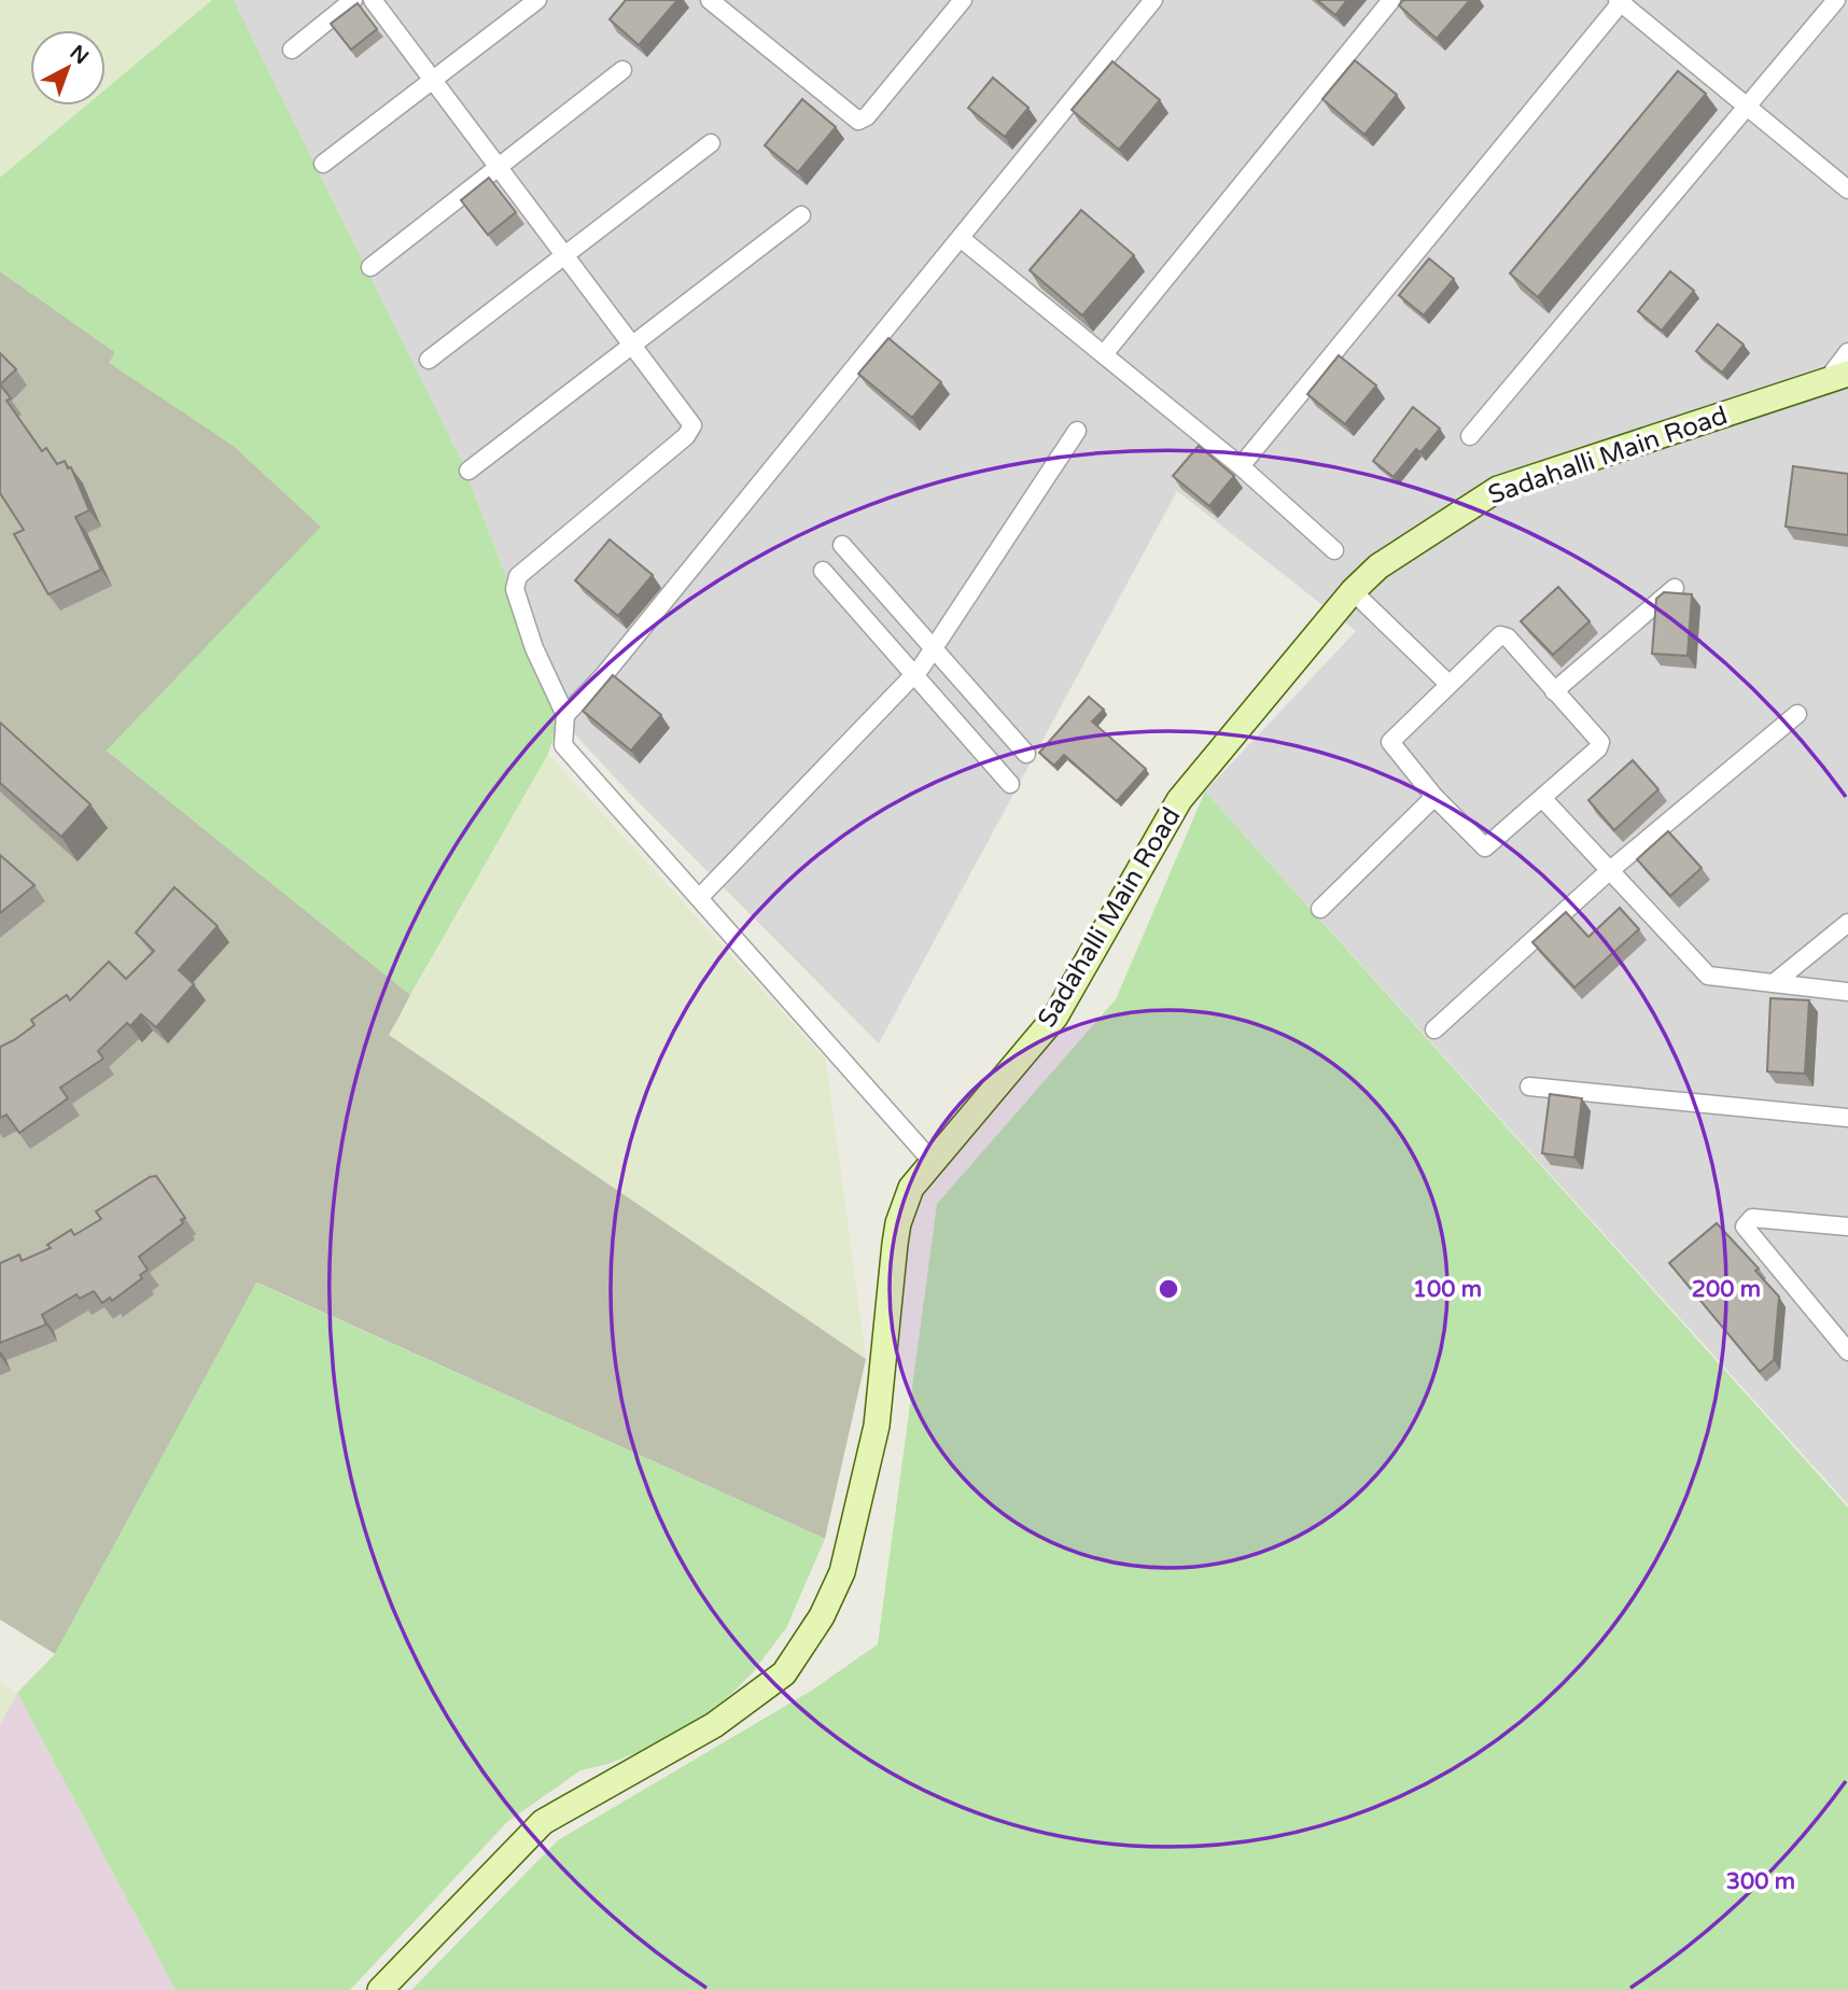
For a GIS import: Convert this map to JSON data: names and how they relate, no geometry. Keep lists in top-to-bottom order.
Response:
{
  "streets": {
    "street": ["Sadahalli Main Road"]
  },
  "north": "top right",
  "rings": ["100 m", "200 m", "300 m"]
}
